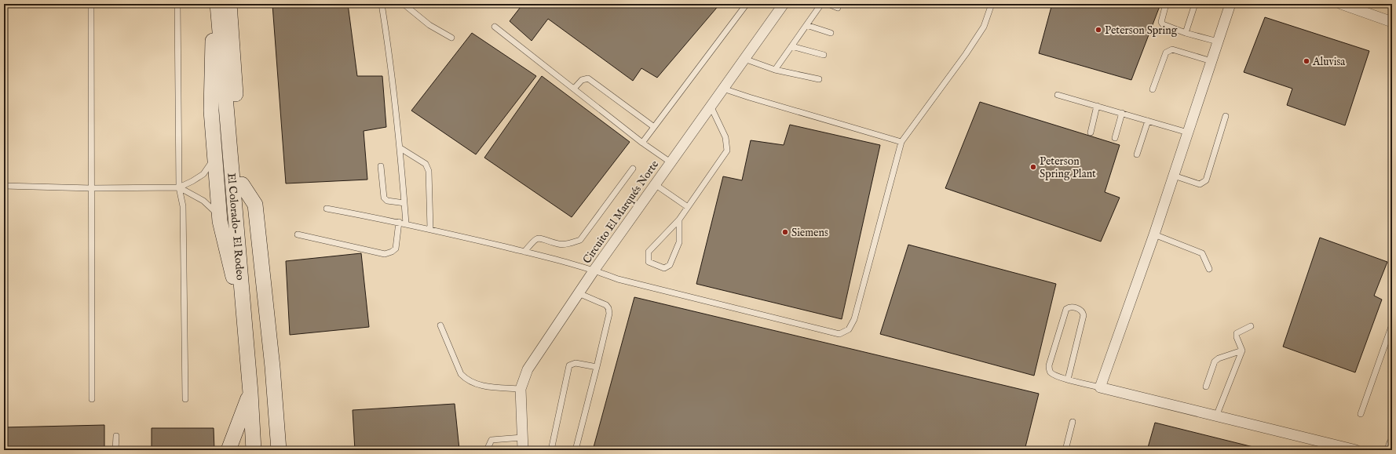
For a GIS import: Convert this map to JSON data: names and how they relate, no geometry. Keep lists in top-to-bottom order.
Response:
{
  "streets": {
    "main road": ["El Colorado- El Rodeo"],
    "street": ["Circuito El Marqués Norte"]
  },
  "places": [
    "Peterson Spring",
    "Aluvisa",
    "Peterson Spring Plant",
    "Siemens"
  ]
}
